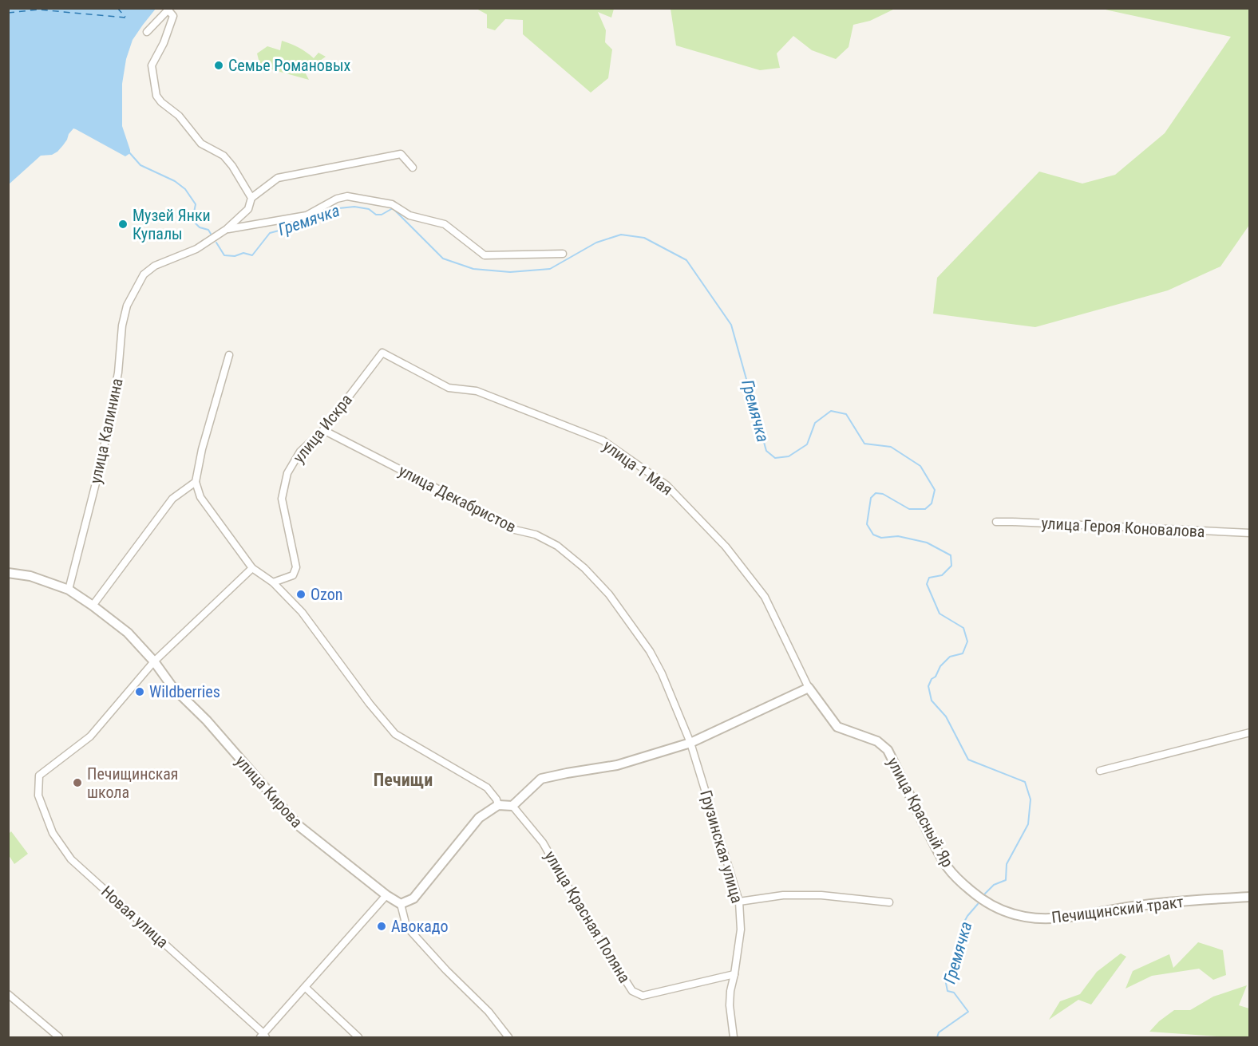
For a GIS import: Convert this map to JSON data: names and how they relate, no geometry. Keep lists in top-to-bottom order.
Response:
{
  "streets": {
    "street": [
      "улица Искра",
      "улица Калинина",
      "улица 1 Мая",
      "улица Декабристов",
      "улица Героя Коновалова",
      "улица Кирова",
      "улица Красный Яр",
      "Грузинская улица",
      "Печищинский тракт",
      "Новая улица",
      "улица Красная Поляна"
    ]
  },
  "crossings": [
    ["улица Искра", "улица 1 Мая"],
    ["улица Искра", "улица Декабристов"],
    ["улица Калинина", "улица Кирова"],
    ["улица 1 Мая", "улица Красный Яр"],
    ["улица Декабристов", "Грузинская улица"],
    ["улица Кирова", "Новая улица"],
    ["улица Красный Яр", "Печищинский тракт"],
    ["Грузинская улица", "улица Красная Поляна"]
  ],
  "districts": ["Печищи"],
  "water": ["Гремячка"],
  "places": [
    "Семье Романовых",
    "Музей Янки Купалы",
    "Ozon",
    "Wildberries",
    "Печищинская школа",
    "Авокадо"
  ]
}
